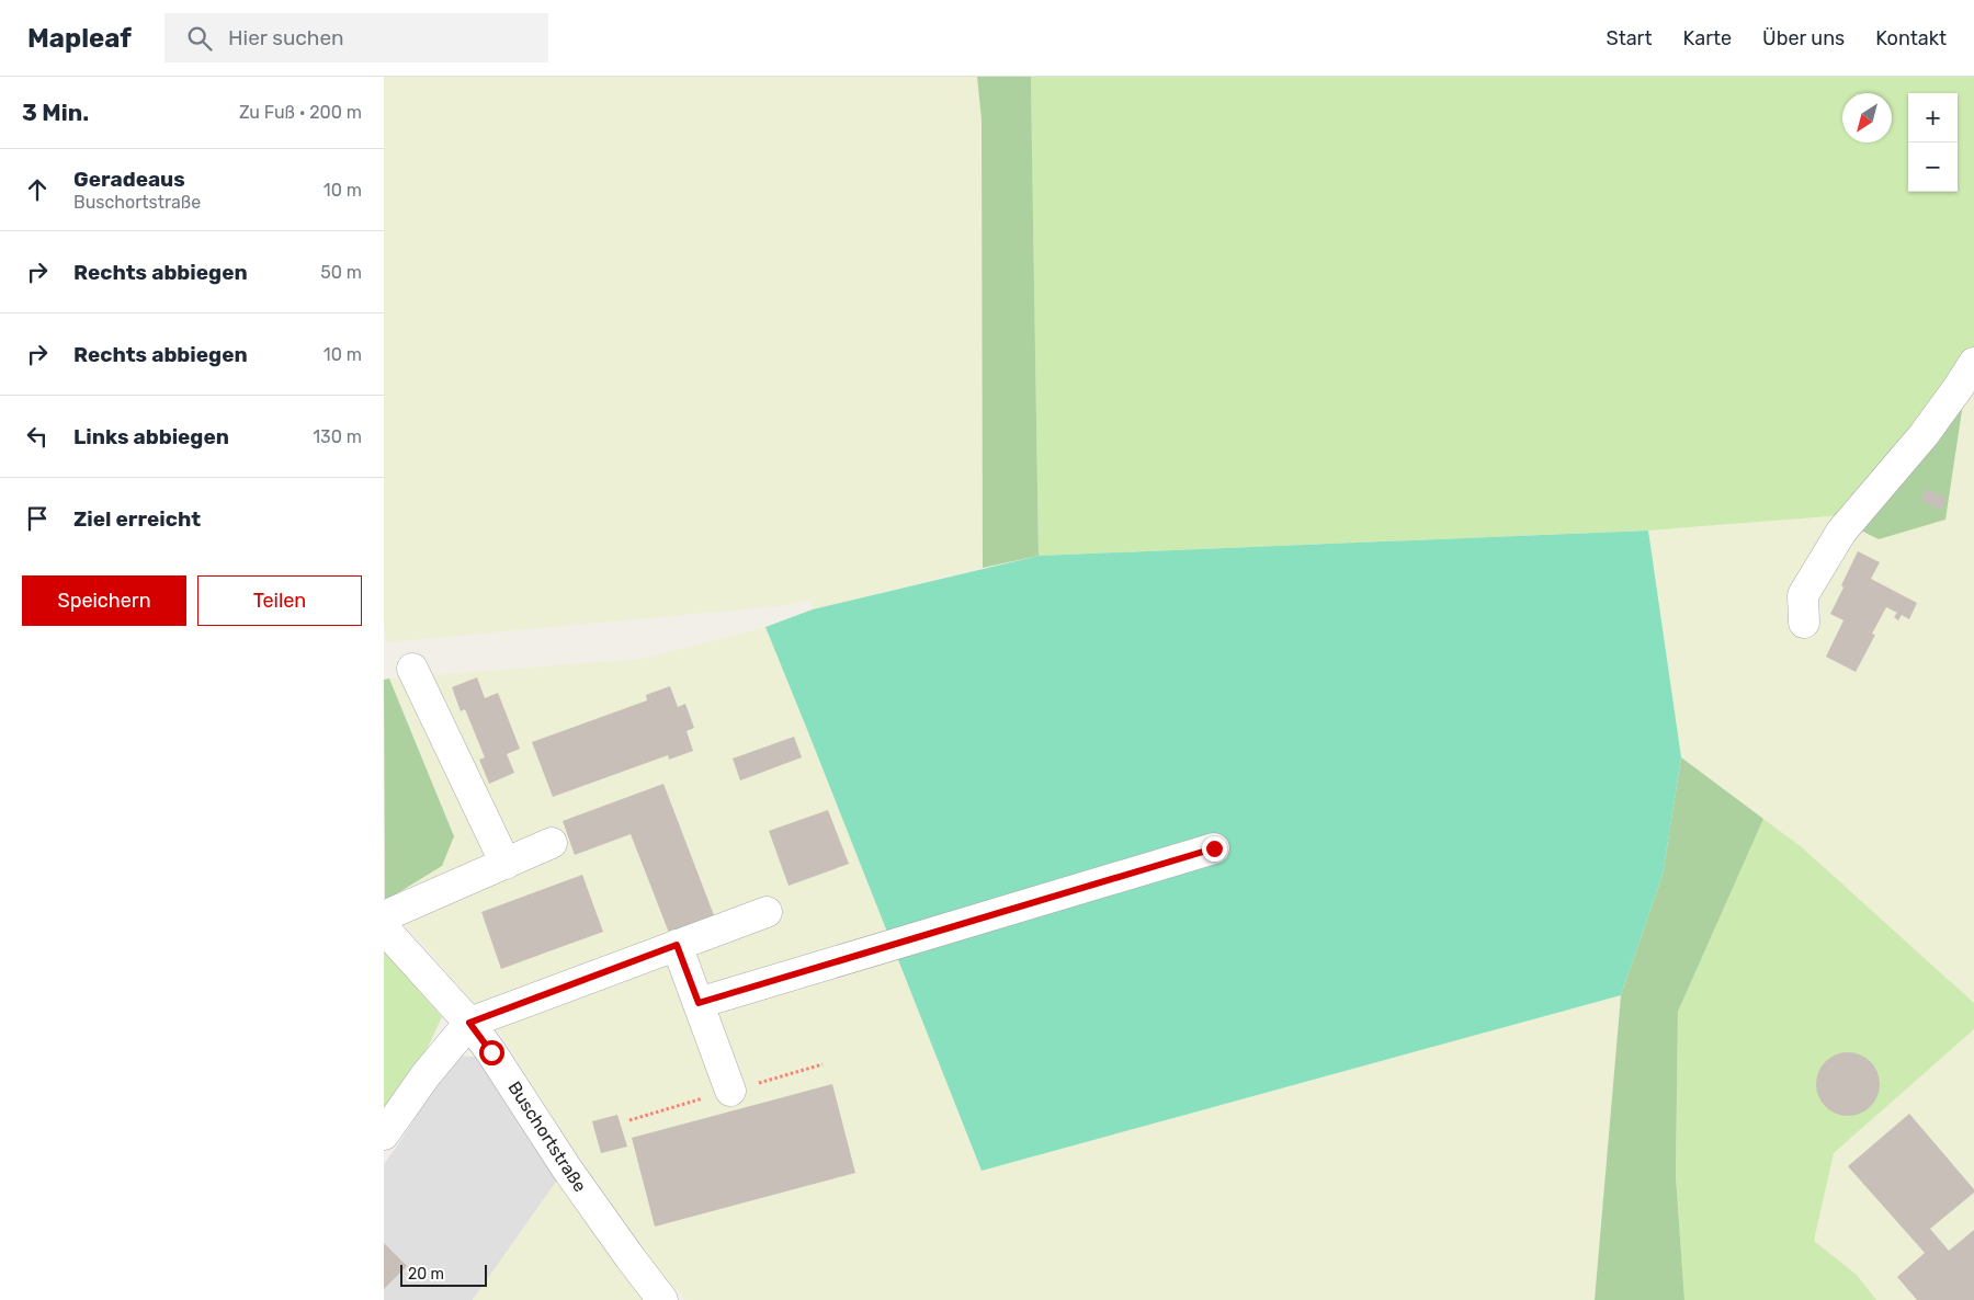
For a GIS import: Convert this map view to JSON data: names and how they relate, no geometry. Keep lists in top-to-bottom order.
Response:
{
  "streets": {
    "street": ["Buschortstraße"]
  },
  "scale_bar": "20 m",
  "north": "bottom left",
  "page": {
    "header": "Mapleaf",
    "search": "Hier suchen",
    "nav": [
      "Start",
      "Karte",
      "Über uns",
      "Kontakt"
    ],
    "heading": ["3 Min.", "Zu Fuß · 200 m"],
    "map_buttons": ["+", "−"],
    "list": [
      ["Geradeaus", "Buschortstraße", "10 m"],
      ["Rechts abbiegen", "50 m"],
      ["Rechts abbiegen", "10 m"],
      ["Links abbiegen", "130 m"],
      "Ziel erreicht"
    ],
    "buttons": ["Speichern", "Teilen"],
    "scale": "20 m"
  }
}
